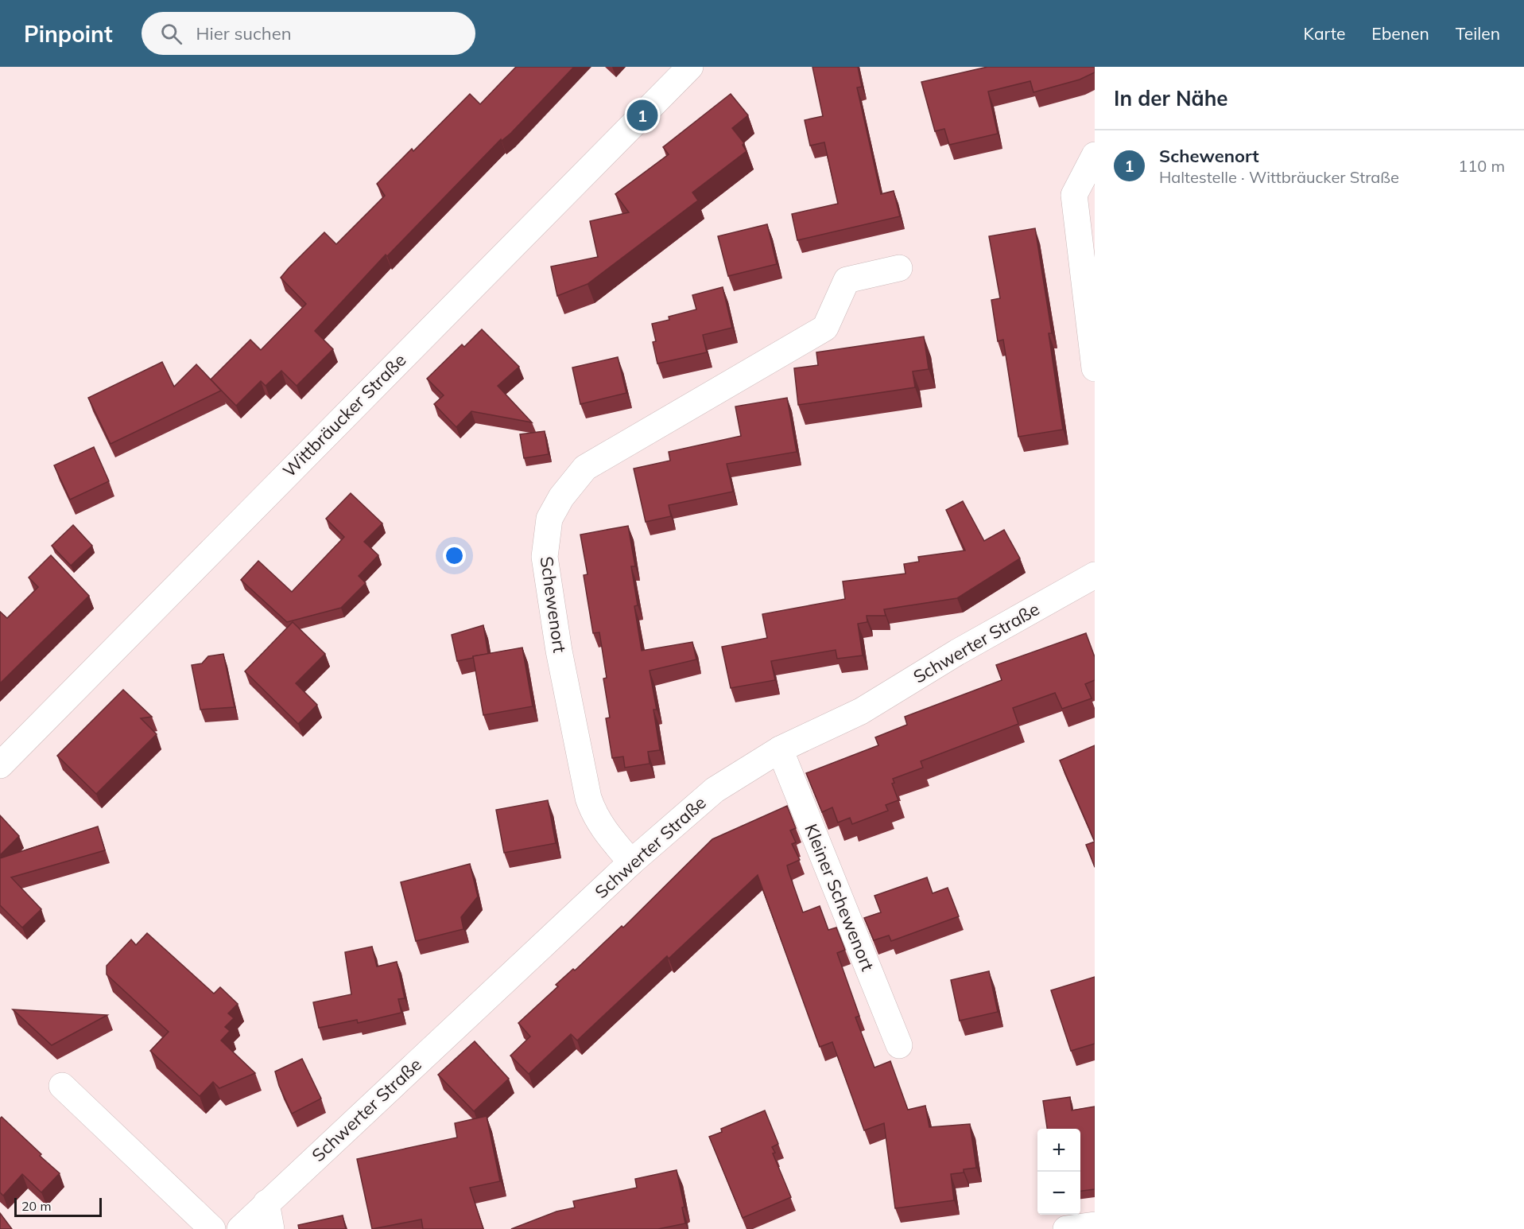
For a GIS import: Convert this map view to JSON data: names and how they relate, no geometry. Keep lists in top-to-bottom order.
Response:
{
  "streets": {
    "street": [
      "Wittbräucker Straße",
      "Schewenort",
      "Schwerter Straße",
      "Kleiner Schewenort"
    ]
  },
  "crossings": [
    ["Schewenort", "Schwerter Straße"],
    ["Schwerter Straße", "Kleiner Schewenort"]
  ],
  "scale_bar": "20 m",
  "page": {
    "header": "Pinpoint",
    "search": "Hier suchen",
    "nav": ["Karte", "Ebenen", "Teilen"],
    "heading": "In der Nähe",
    "pins": "1",
    "list": [
      {
        "mark": "1",
        "name": "Schewenort",
        "note": "Haltestelle · Wittbräucker Straße",
        "value": "110 m"
      }
    ],
    "map_buttons": ["+", "−"],
    "scale": "20 m"
  }
}
